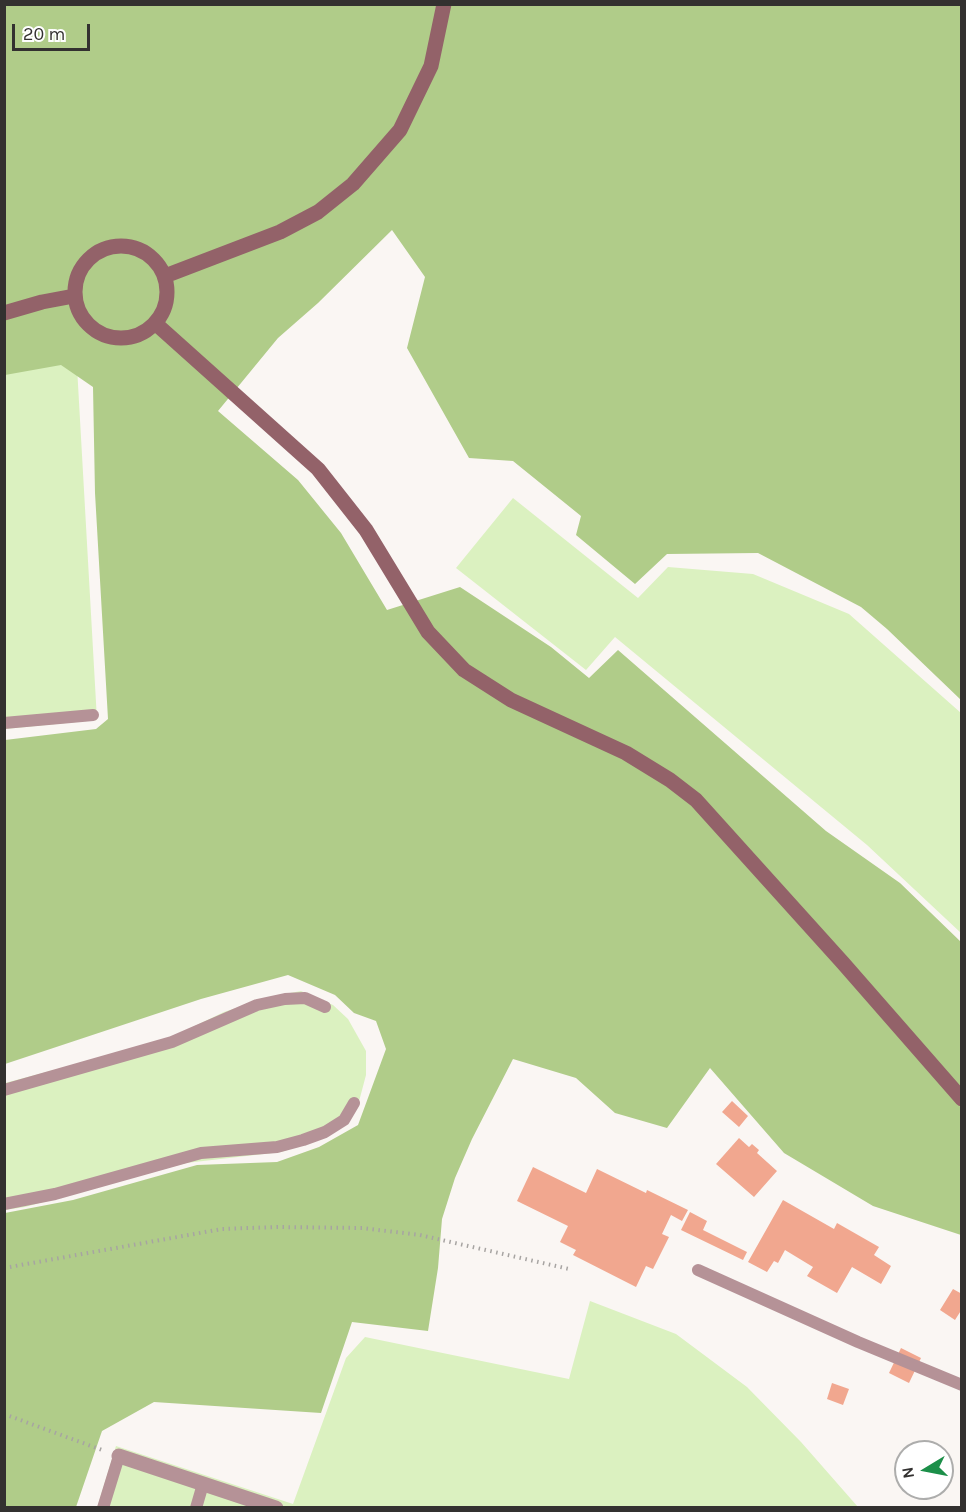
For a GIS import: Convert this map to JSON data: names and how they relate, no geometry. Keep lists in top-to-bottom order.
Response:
{
  "scale_bar": "20 m",
  "north": "left"
}
